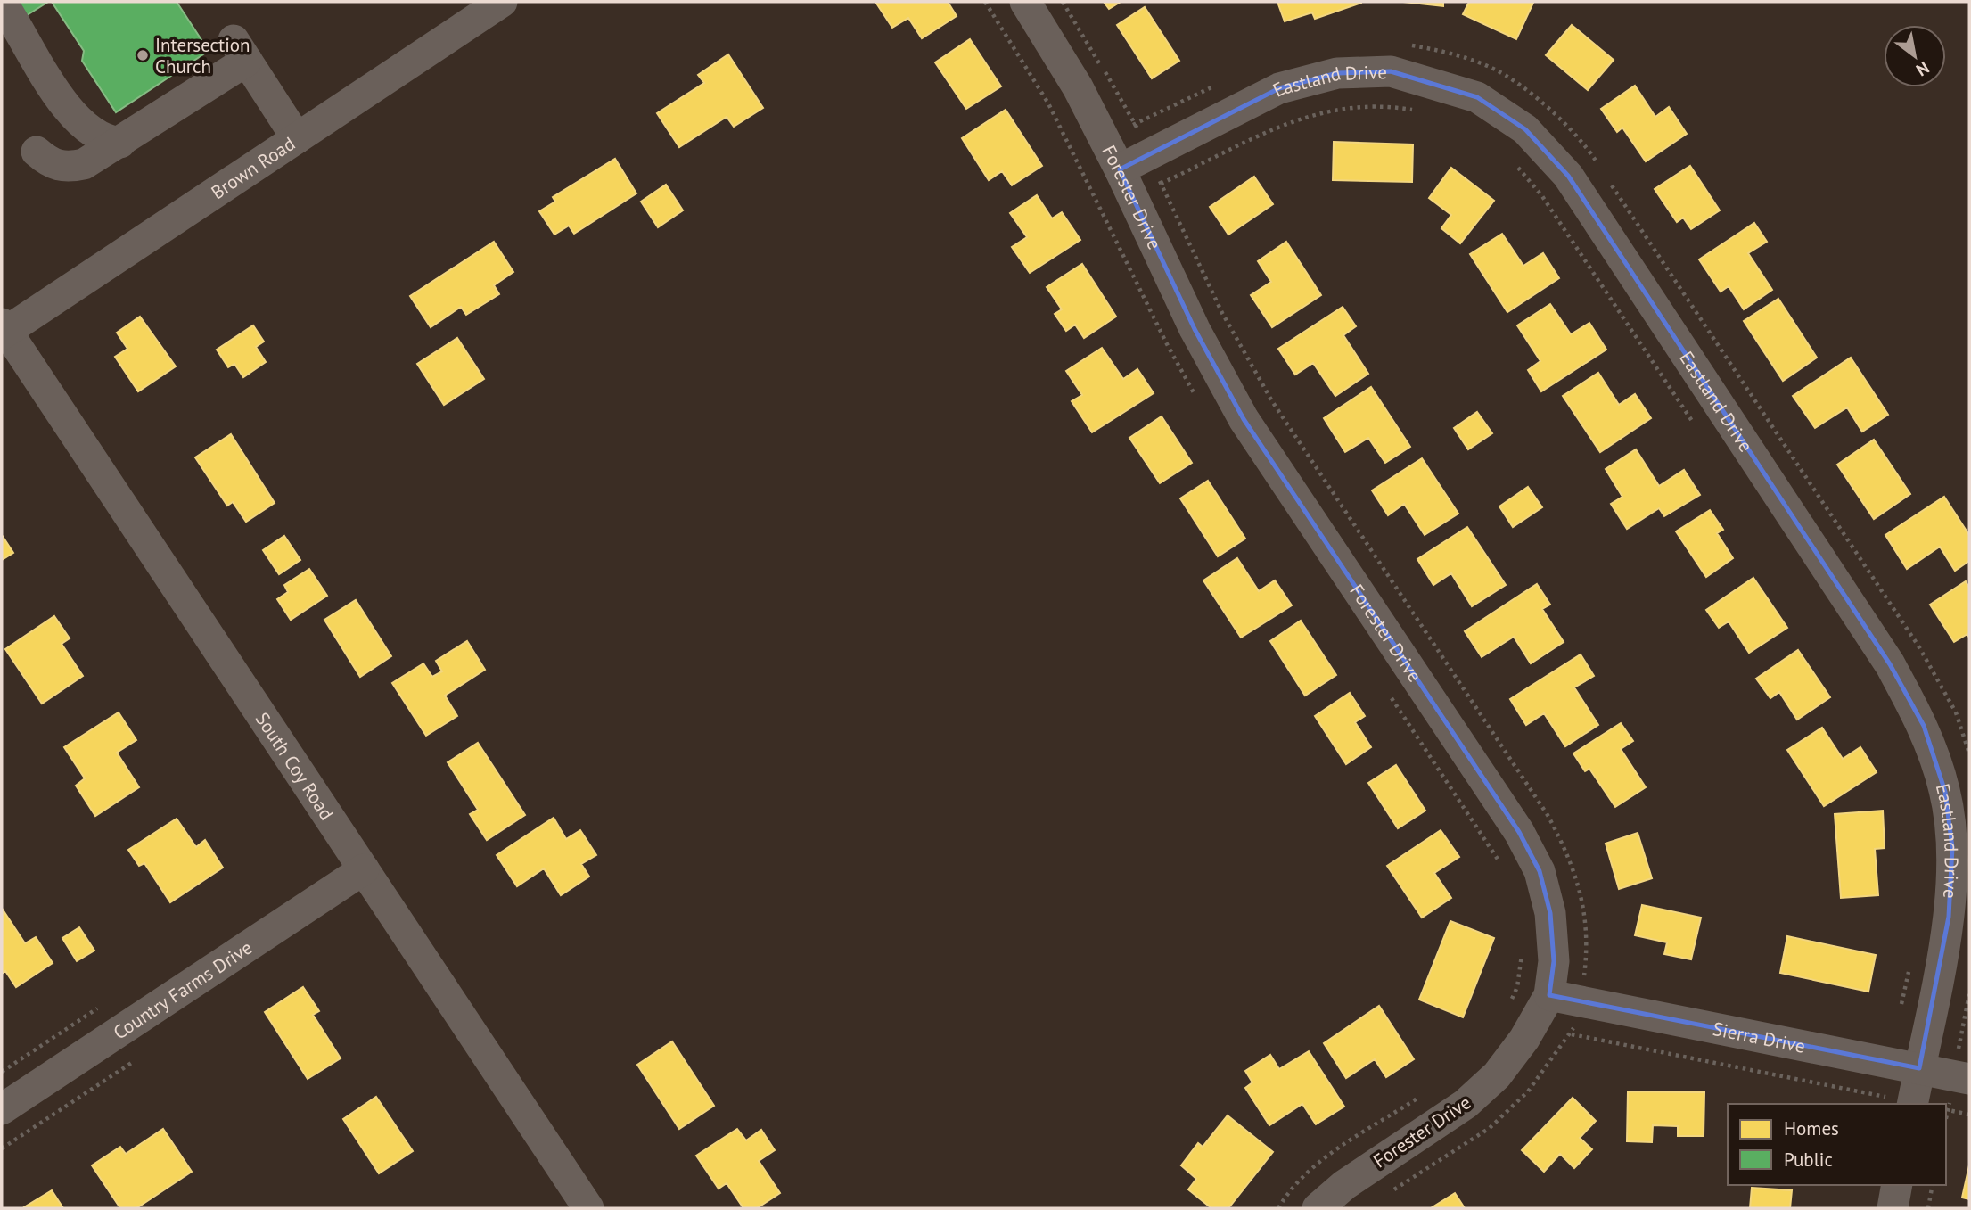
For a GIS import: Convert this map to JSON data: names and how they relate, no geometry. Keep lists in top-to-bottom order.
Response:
{
  "streets": {
    "street": [
      "Eastland Drive",
      "Brown Road",
      "Forester Drive",
      "South Coy Road",
      "Country Farms Drive",
      "Sierra Drive"
    ]
  },
  "crossings": [
    ["Eastland Drive", "Forester Drive"],
    ["Eastland Drive", "Sierra Drive"],
    ["Brown Road", "South Coy Road"],
    ["Forester Drive", "Sierra Drive"],
    ["South Coy Road", "Country Farms Drive"]
  ],
  "places": ["Intersection Church"],
  "legend": ["Homes", "Public"],
  "north": "bottom right"
}
